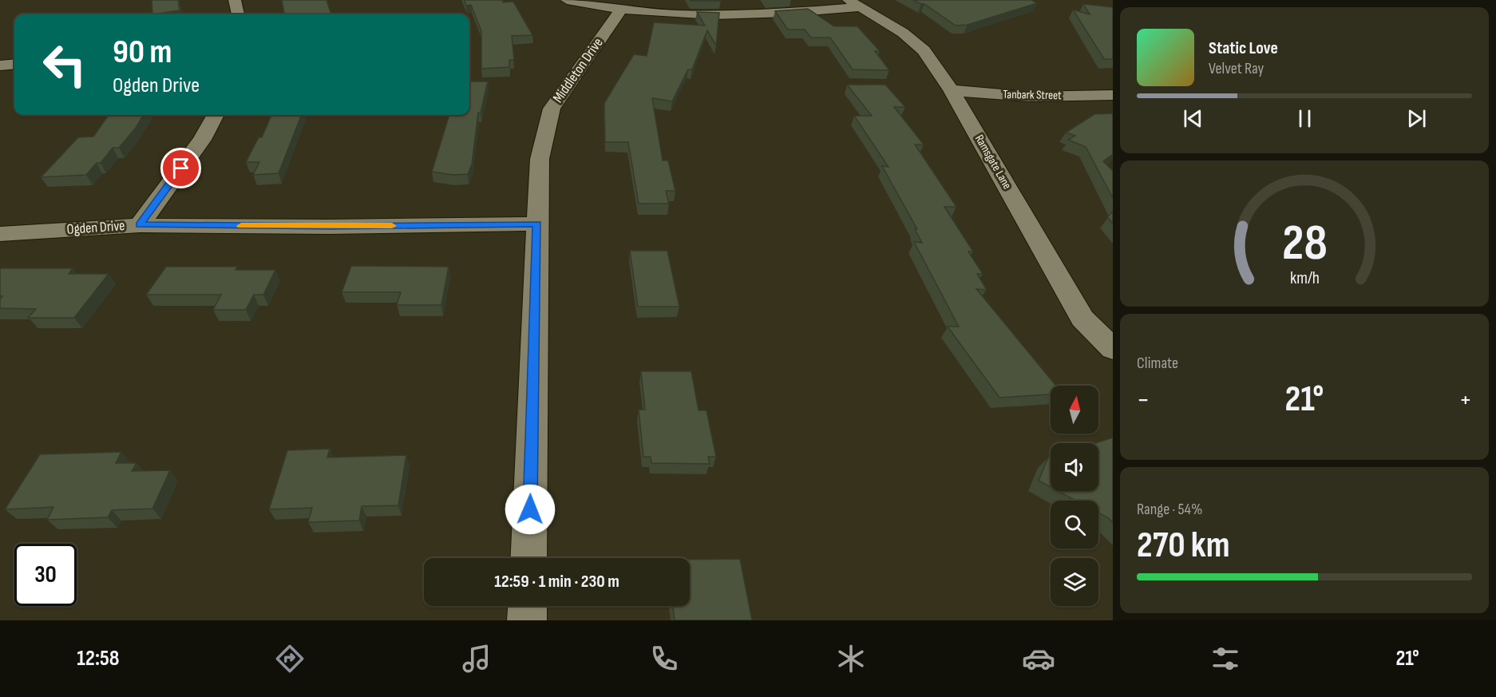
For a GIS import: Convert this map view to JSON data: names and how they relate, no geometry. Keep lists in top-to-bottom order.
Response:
{
  "streets": {
    "street": [
      "Middleton Drive",
      "Tanbark Street",
      "Ramsgate Lane",
      "Ogden Drive"
    ]
  },
  "crossings": [
    ["Middleton Drive", "Ogden Drive"],
    ["Tanbark Street", "Ramsgate Lane"]
  ],
  "north": "top",
  "page": {
    "turn": ["90 m", "Ogden Drive"],
    "song": ["Static Love", "Velvet Ray"],
    "tile": [
      "Climate",
      ["Range · 54%", "270 km"]
    ],
    "heat": ["−", "21°", "+"],
    "limit": "30",
    "trip": "12:59 · 1 min · 230 m",
    "tabs": ["12:58", "21°"],
    "gauge": ["28", "km/h"]
  }
}
